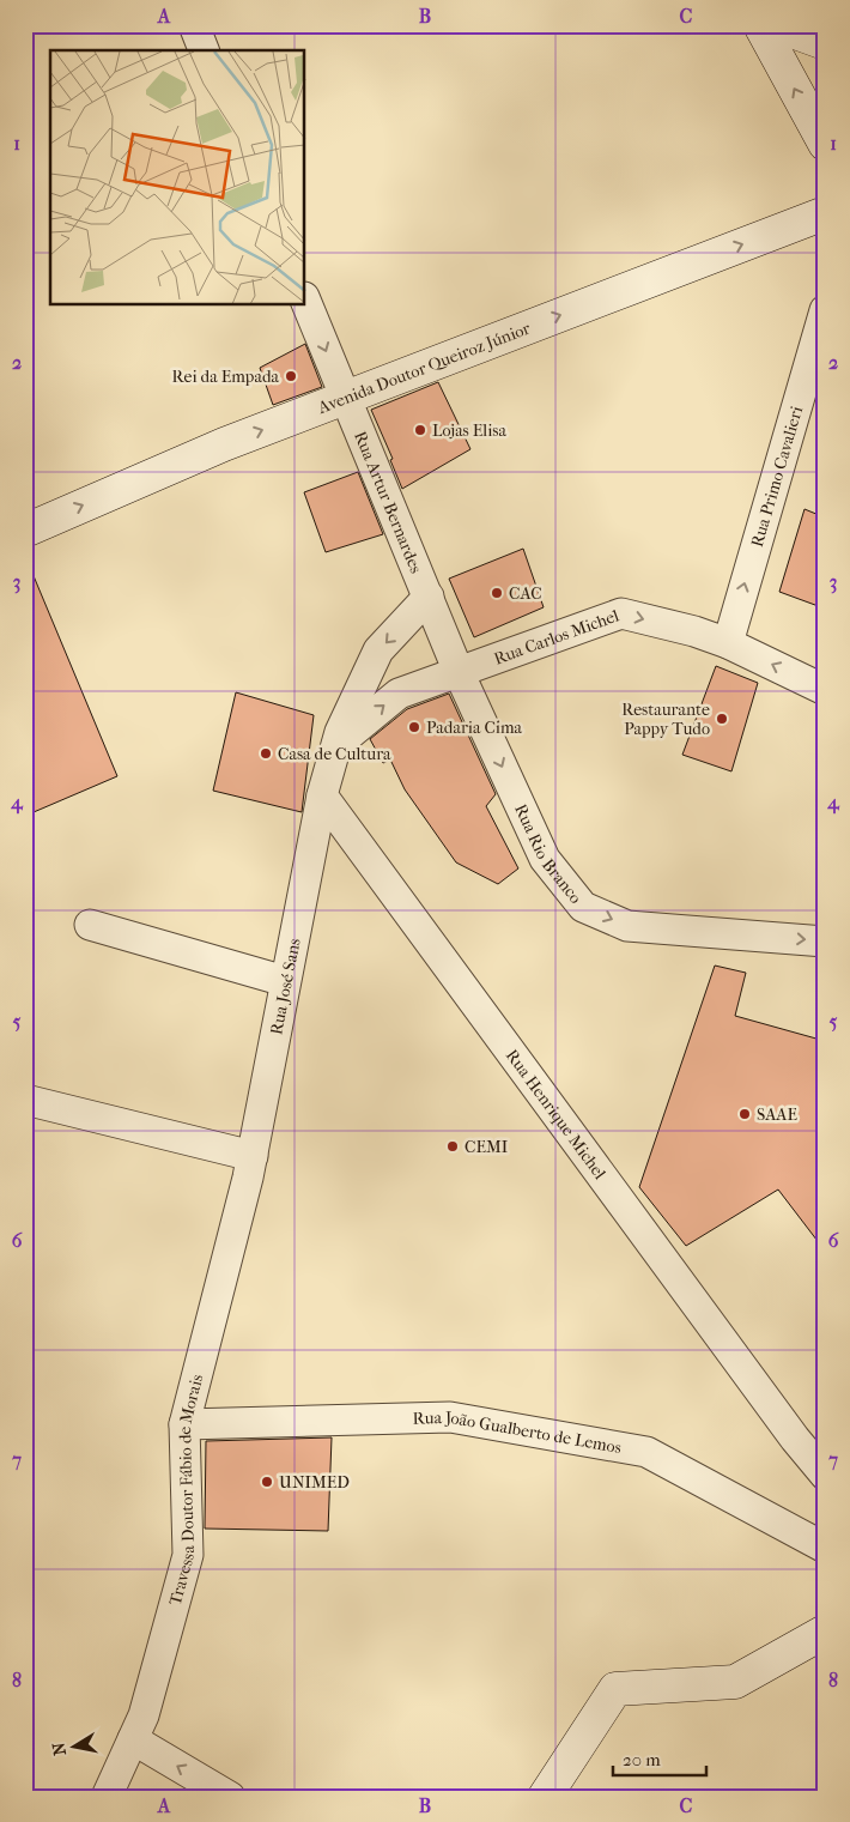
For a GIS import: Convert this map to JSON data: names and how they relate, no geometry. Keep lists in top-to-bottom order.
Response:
{
  "streets": {
    "main road": ["Avenida Doutor Queiroz Júnior"],
    "street": [
      "Rua Primo Cavalieri",
      "Rua Artur Bernardes",
      "Rua Carlos Michel",
      "Rua Rio Branco",
      "Rua José Sans",
      "Rua Henrique Michel",
      "Rua João Gualberto de Lemos",
      "Travessa Doutor Fábio de Morais"
    ]
  },
  "crossings": [
    ["Avenida Doutor Queiroz Júnior", "Rua Artur Bernardes"],
    ["Rua Primo Cavalieri", "Rua Carlos Michel"],
    ["Rua Artur Bernardes", "Rua Carlos Michel"],
    ["Rua Artur Bernardes", "Rua Rio Branco"],
    ["Rua Carlos Michel", "Rua Rio Branco"],
    ["Rua José Sans", "Rua Henrique Michel"],
    ["Rua José Sans", "Travessa Doutor Fábio de Morais"],
    ["Rua João Gualberto de Lemos", "Travessa Doutor Fábio de Morais"]
  ],
  "one_way": ["Avenida Doutor Queiroz Júnior", "Rua Primo Cavalieri", "Rua Rio Branco"],
  "places": [
    "Rei da Empada",
    "Lojas Elisa",
    "CAC",
    "Restaurante Pappy Tudo",
    "Padaria Cima",
    "Casa de Cultura",
    "SAAE",
    "CEMI",
    "UNIMED"
  ],
  "scale_bar": "20 m",
  "north": "left",
  "grid": {
    "columns": ["A", "B", "C"],
    "rows": [
      "1",
      "2",
      "3",
      "4",
      "5",
      "6",
      "7",
      "8"
    ]
  }
}
